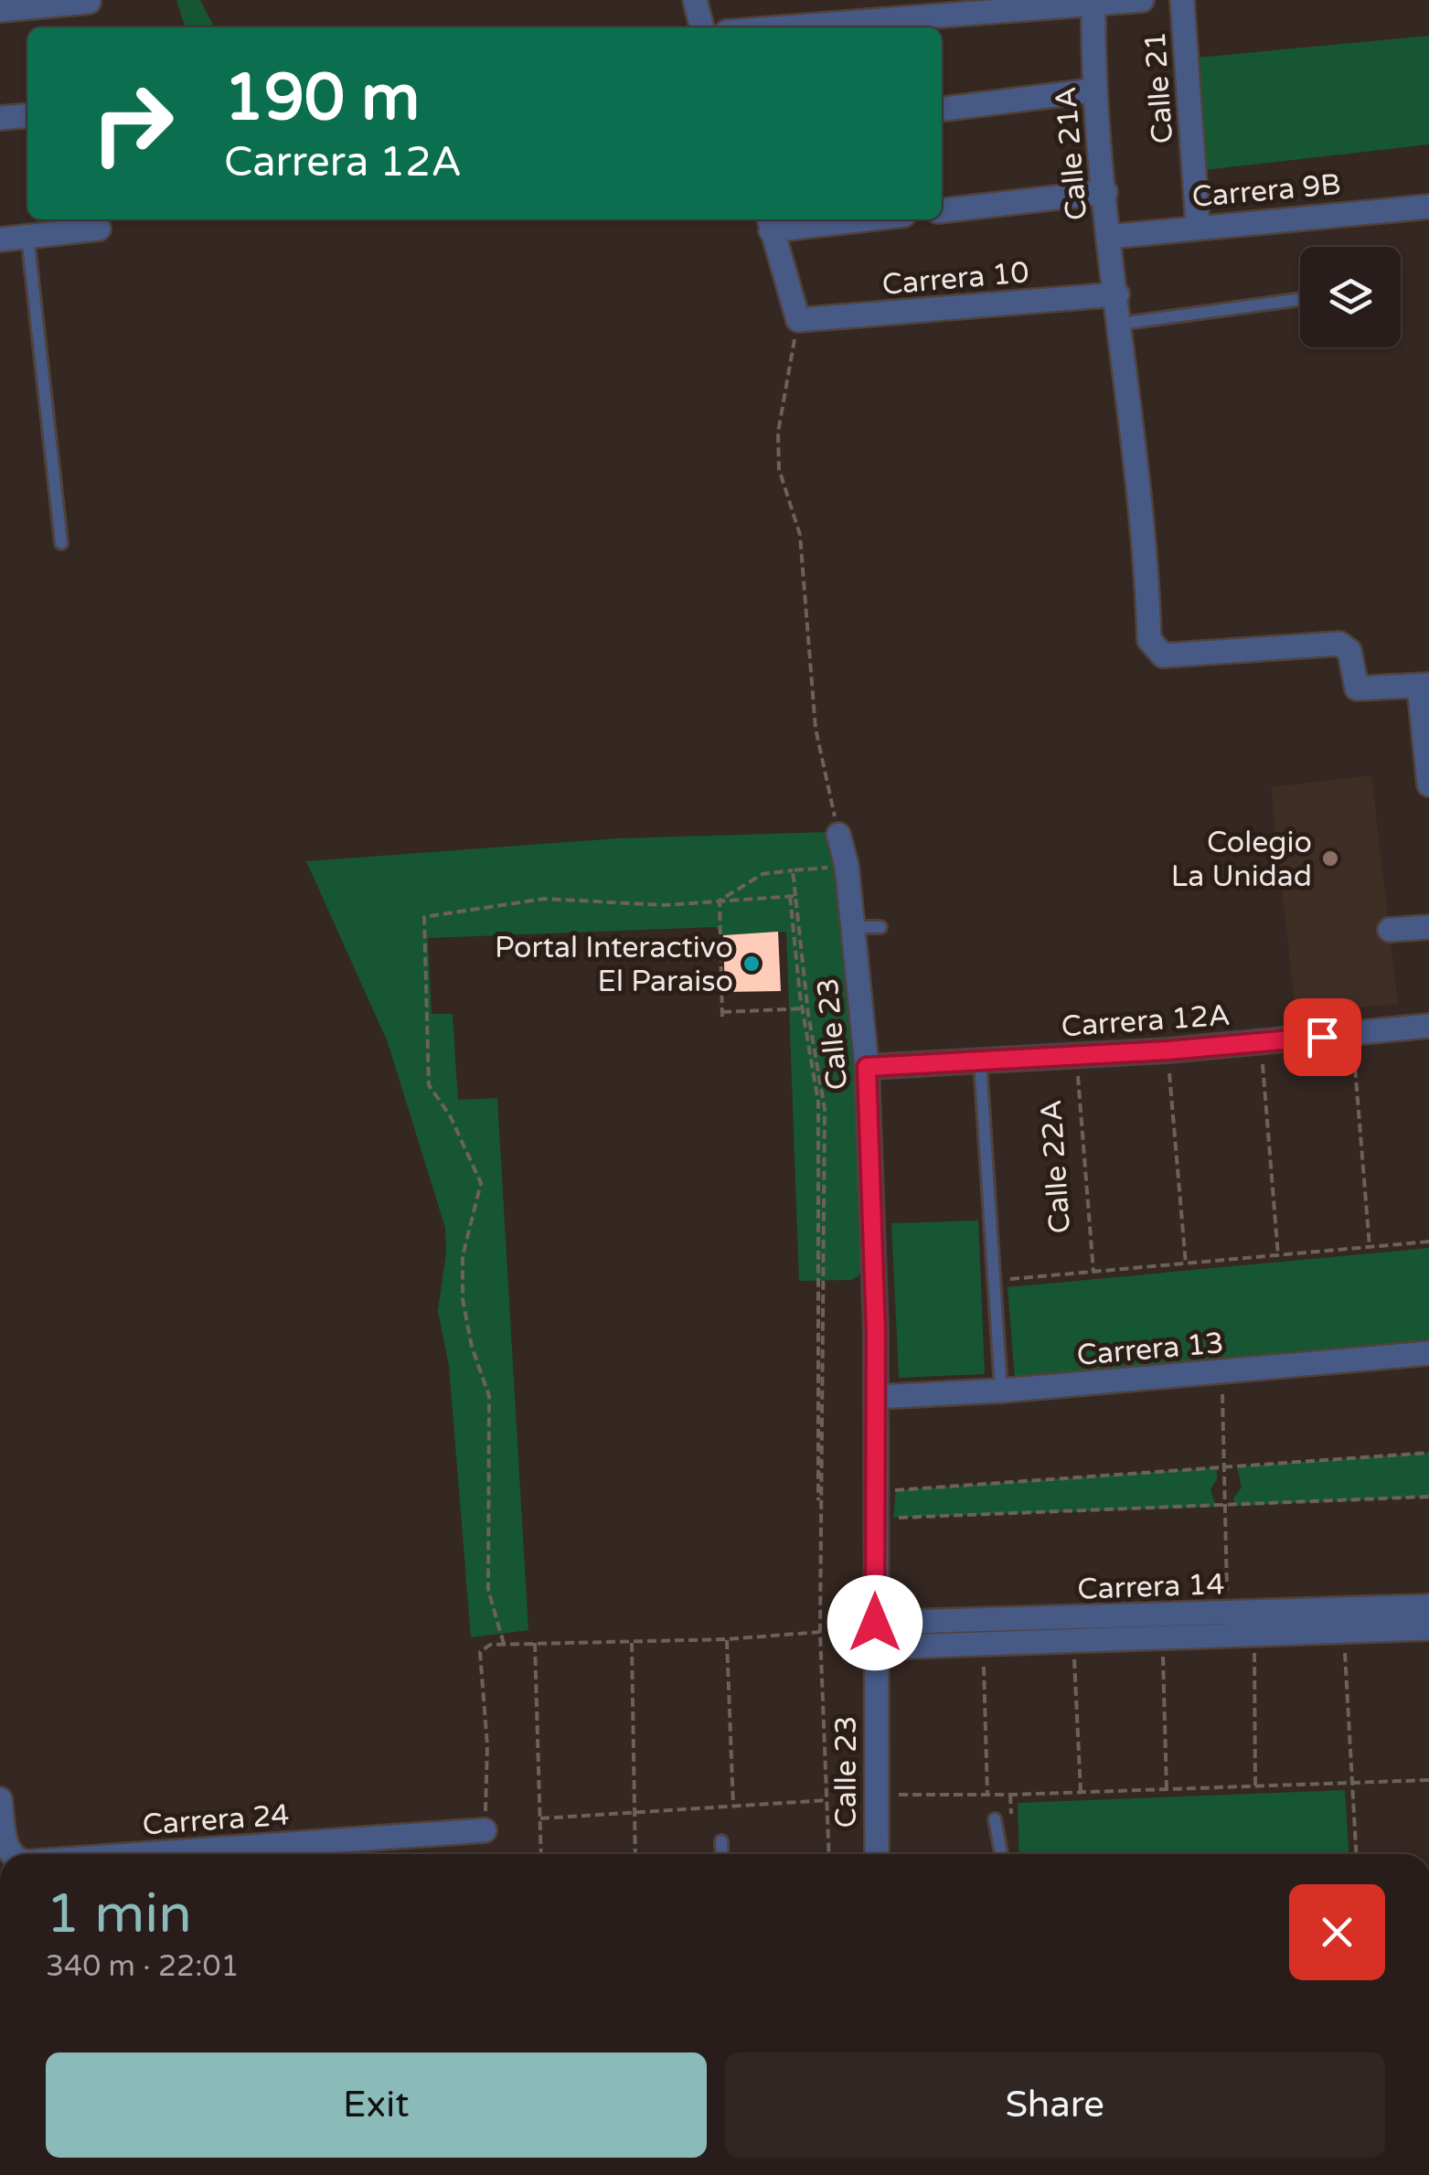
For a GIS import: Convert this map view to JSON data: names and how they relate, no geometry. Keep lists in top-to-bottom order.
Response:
{
  "streets": {
    "street": [
      "Calle 21",
      "Calle 21A",
      "Carrera 9B",
      "Carrera 10",
      "Carrera 12A",
      "Calle 23",
      "Carrera 13",
      "Carrera 14",
      "Carrera 24"
    ],
    "path": ["Calle 22A"]
  },
  "crossings": [
    ["Calle 21", "Carrera 9B"],
    ["Calle 21A", "Carrera 9B"],
    ["Calle 21A", "Carrera 10"],
    ["Carrera 12A", "Calle 23"],
    ["Carrera 12A", "Calle 22A"],
    ["Calle 23", "Carrera 13"],
    ["Calle 23", "Carrera 14"]
  ],
  "places": ["Colegio La Unidad", "Portal Interactivo El Paraiso"],
  "page": {
    "turn": ["190 m", "Carrera 12A"],
    "heading": ["1 min", "340 m · 22:01"],
    "buttons": ["Exit", "Share"]
  }
}
